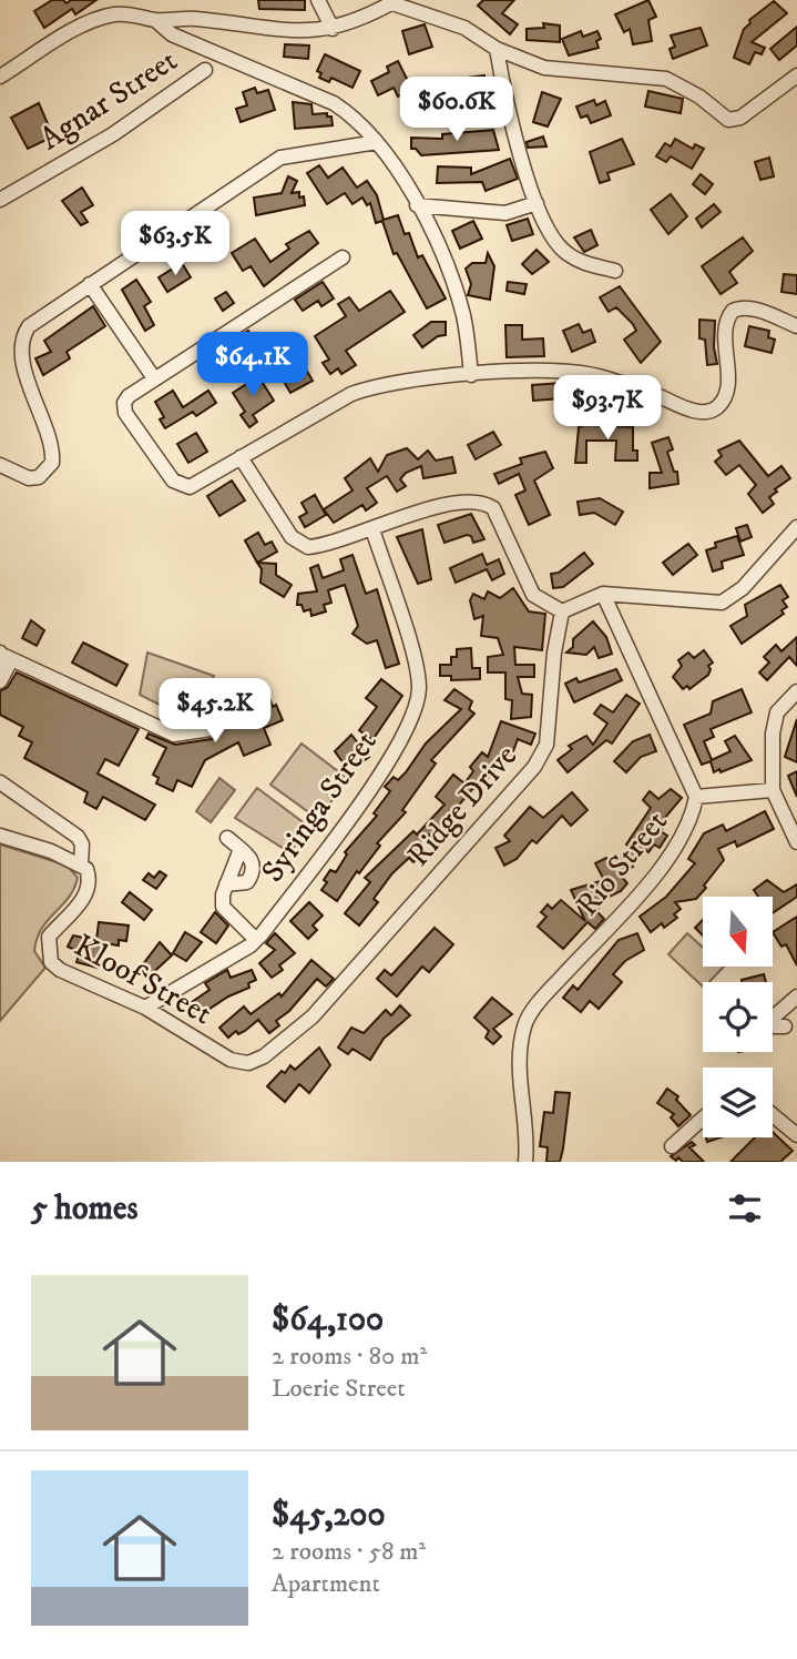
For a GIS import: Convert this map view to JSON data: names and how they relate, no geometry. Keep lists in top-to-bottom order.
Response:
{
  "streets": {
    "street": [
      "Agnar Street",
      "Ridge Drive",
      "Syringa Street",
      "Rio Street",
      "Kloof Street"
    ]
  },
  "crossings": [
    ["Ridge Drive", "Kloof Street"],
    ["Syringa Street", "Kloof Street"]
  ],
  "north": "bottom",
  "page": {
    "price": [
      "$60.6K",
      "$63.5K",
      "$64.1K",
      "$93.7K",
      "$45.2K"
    ],
    "heading": "5 homes",
    "list": [
      {
        "name": "$64,100",
        "note": "2 rooms · 80 m² · Loerie Street"
      },
      {
        "name": "$45,200",
        "note": "2 rooms · 58 m² · Apartment"
      }
    ]
  }
}
